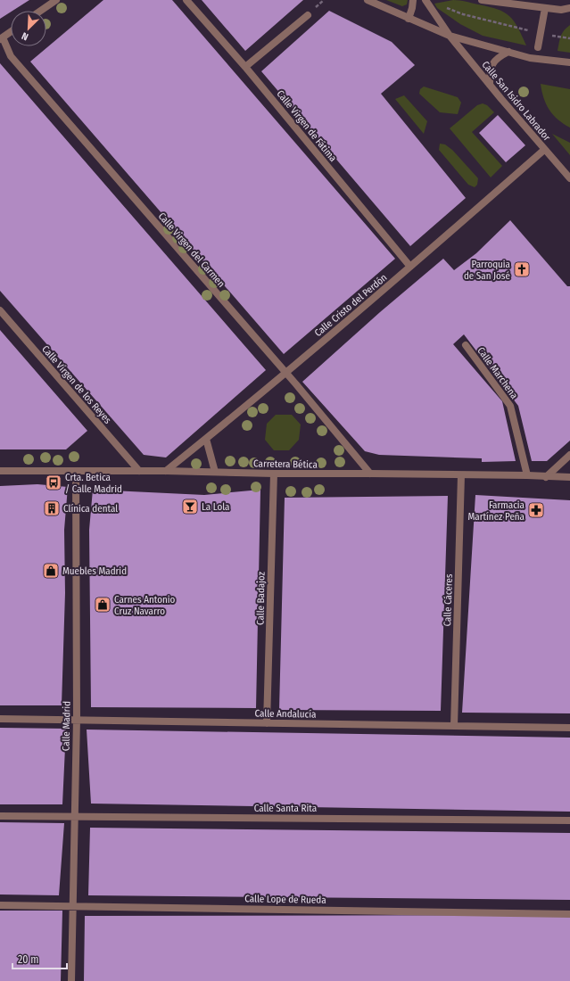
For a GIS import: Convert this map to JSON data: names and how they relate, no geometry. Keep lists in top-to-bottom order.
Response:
{
  "streets": {
    "street": [
      "Calle San Isidro Labrador",
      "Calle Virgen de Fátima",
      "Calle Virgen del Carmen",
      "Calle Cristo del Perdón",
      "Calle Marchena",
      "Calle Virgen de los Reyes",
      "Carretera Bética",
      "Calle Badajoz",
      "Calle Cáceres",
      "Calle Andalucía",
      "Calle Madrid",
      "Calle Santa Rita",
      "Calle Lope de Rueda"
    ]
  },
  "crossings": [
    ["Calle San Isidro Labrador", "Calle Cristo del Perdón"],
    ["Calle Virgen de Fátima", "Calle Cristo del Perdón"],
    ["Calle Virgen del Carmen", "Calle Cristo del Perdón"],
    ["Calle Virgen del Carmen", "Carretera Bética"],
    ["Calle Cristo del Perdón", "Carretera Bética"],
    ["Calle Marchena", "Carretera Bética"],
    ["Calle Virgen de los Reyes", "Carretera Bética"],
    ["Carretera Bética", "Calle Badajoz"],
    ["Carretera Bética", "Calle Cáceres"],
    ["Carretera Bética", "Calle Madrid"],
    ["Calle Badajoz", "Calle Andalucía"],
    ["Calle Cáceres", "Calle Andalucía"],
    ["Calle Andalucía", "Calle Madrid"],
    ["Calle Madrid", "Calle Santa Rita"],
    ["Calle Madrid", "Calle Lope de Rueda"]
  ],
  "places": {
    "church": ["Parroquia de San José"],
    "bus stop": ["Crta. Betica / Calle Madrid"],
    "bar": ["La Lola"],
    "building": ["Clínica dental"],
    "pharmacy": ["Farmacia Martínez Peña"],
    "shop": ["Muebles Madrid", "Carnes Antonio Cruz Navarro"]
  },
  "scale_bar": "20 m",
  "north": "bottom left"
}
